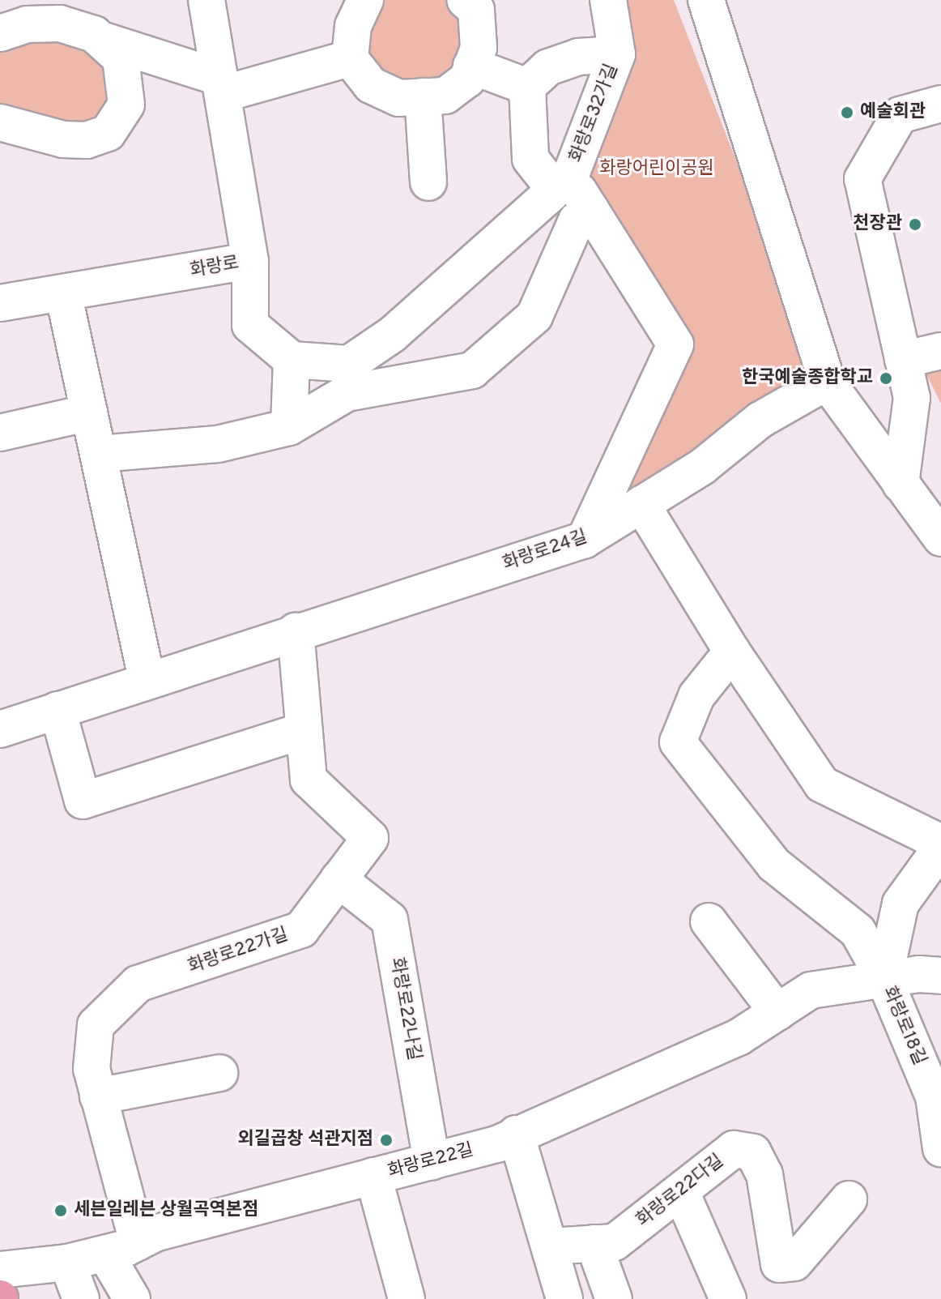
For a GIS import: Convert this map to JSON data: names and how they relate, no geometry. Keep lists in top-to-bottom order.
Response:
{
  "streets": {
    "street": [
      "화랑로32가길",
      "화랑로",
      "화랑로24길",
      "화랑로22가길",
      "화랑로22나길",
      "화랑로18길",
      "화랑로22길",
      "화랑로22다길"
    ]
  },
  "crossings": [
    ["화랑로32가길", "화랑로"],
    ["화랑로24길", "화랑로22가길"],
    ["화랑로22가길", "화랑로22나길"],
    ["화랑로22가길", "화랑로22길"],
    ["화랑로22나길", "화랑로22길"],
    ["화랑로18길", "화랑로22길"]
  ],
  "parks": ["화랑어린이공원"],
  "places": [
    "예술회관",
    "천장관",
    "한국예술종합학교",
    "외길곱창 석관지점",
    "세븐일레븐 상월곡역본점"
  ]
}
